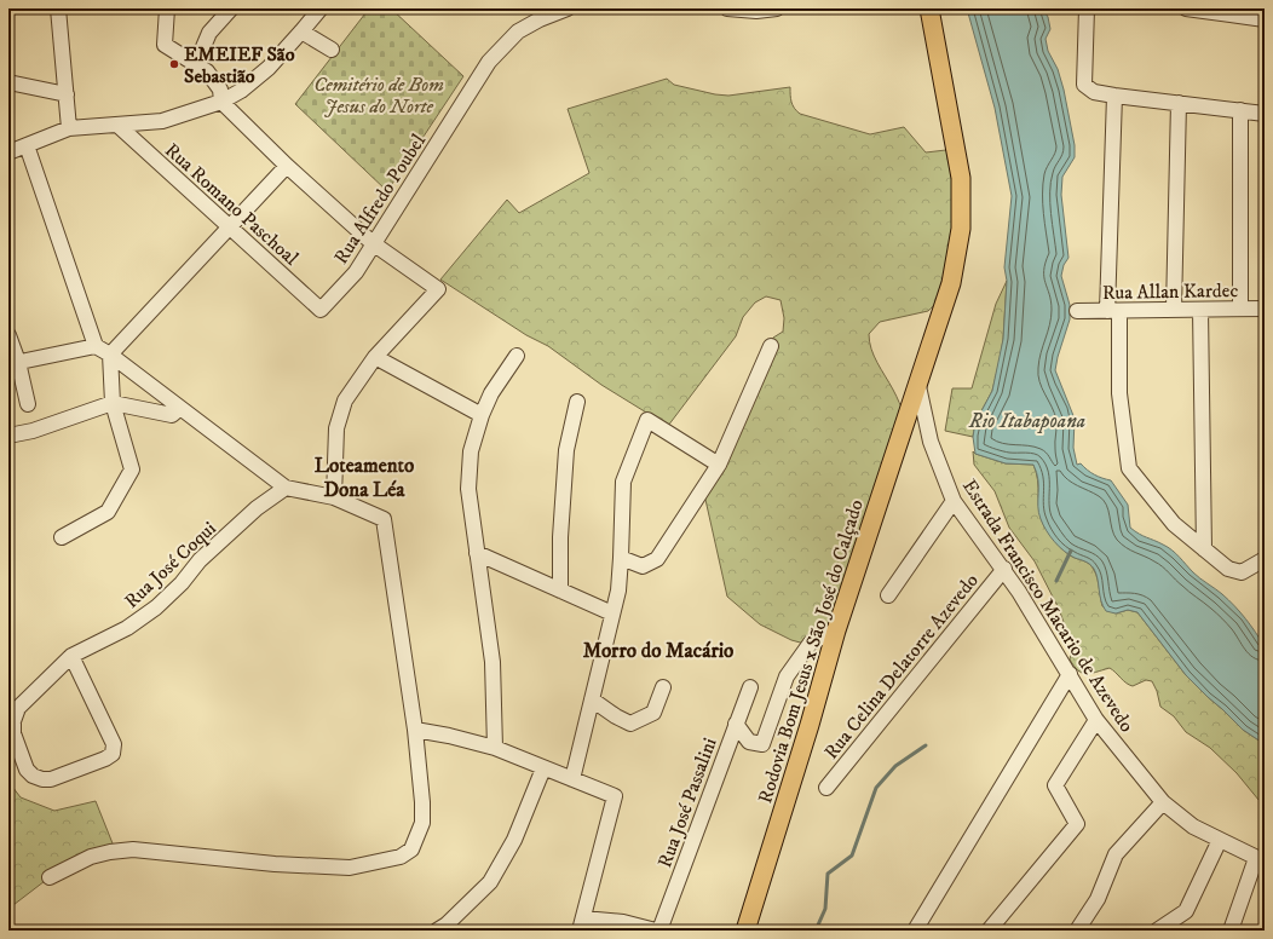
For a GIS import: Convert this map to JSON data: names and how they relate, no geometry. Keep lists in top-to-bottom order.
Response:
{
  "streets": {
    "main road": ["Rodovia Bom Jesus x São José do Calçado"],
    "street": [
      "Rua Alfredo Poubel",
      "Rua Romano Paschoal",
      "Rua Allan Kardec",
      "Rua José Coqui",
      "Estrada Francisco Macario de Azevedo",
      "Rua Celina Delatorre Azevedo",
      "Rua José Passalini"
    ]
  },
  "crossings": [
    ["Rua Alfredo Poubel", "Rua Romano Paschoal"],
    ["Estrada Francisco Macario de Azevedo", "Rodovia Bom Jesus x São José do Calçado"],
    ["Estrada Francisco Macario de Azevedo", "Rua Celina Delatorre Azevedo"]
  ],
  "districts": ["Loteamento Dona Léa", "Morro do Macário"],
  "water": ["Rio Itabapoana"],
  "parks": ["Cemitério de Bom Jesus do Norte"],
  "places": ["EMEIEF São Sebastião"]
}
